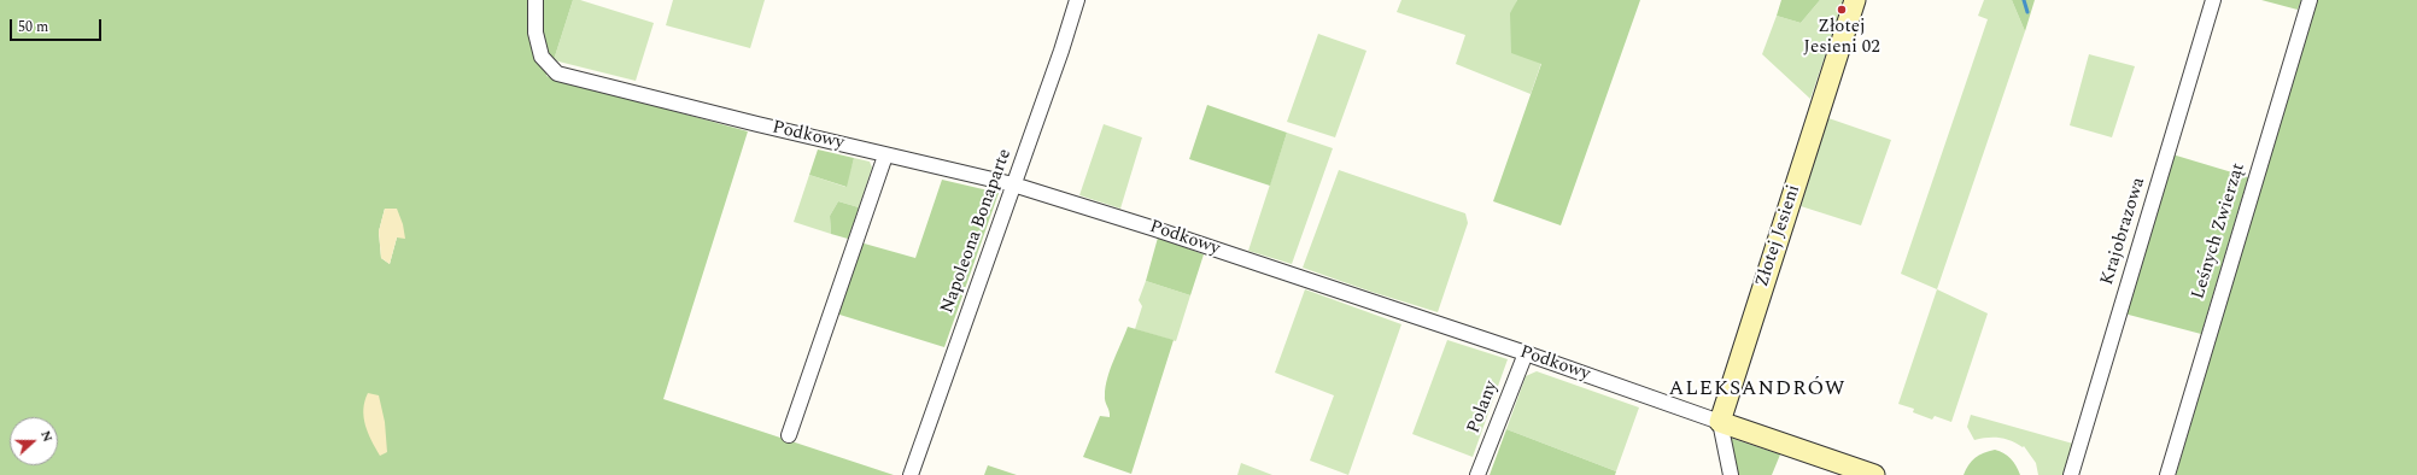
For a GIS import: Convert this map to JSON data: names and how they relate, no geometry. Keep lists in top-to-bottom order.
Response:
{
  "streets": {
    "street": [
      "Podkowy",
      "Napoleona Bonaparte",
      "Krajobrazowa",
      "Leśnych Zwierząt",
      "Złotej Jesieni",
      "Polany"
    ]
  },
  "crossings": [
    ["Podkowy", "Napoleona Bonaparte"],
    ["Podkowy", "Złotej Jesieni"],
    ["Podkowy", "Polany"]
  ],
  "districts": ["ALEKSANDRÓW"],
  "places": ["Złotej Jesieni 02"],
  "scale_bar": "50 m",
  "north": "right"
}
